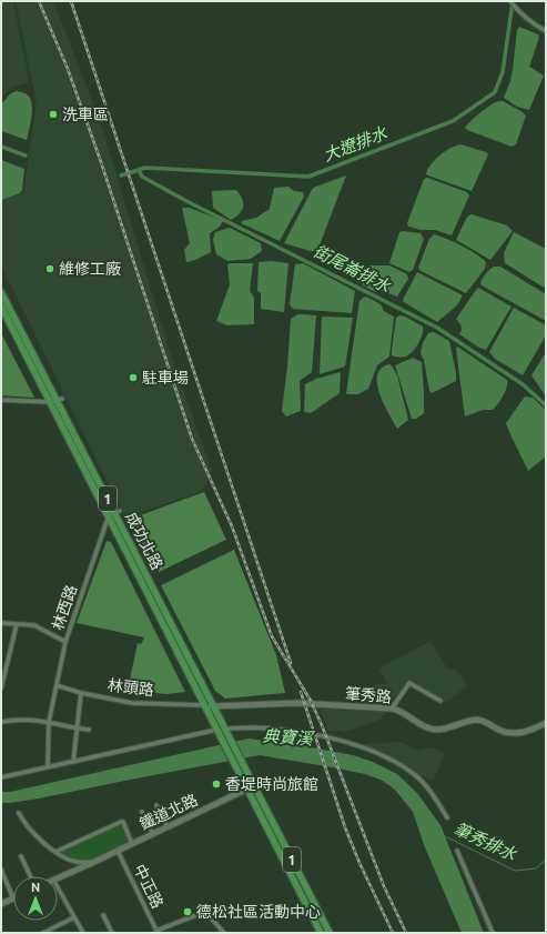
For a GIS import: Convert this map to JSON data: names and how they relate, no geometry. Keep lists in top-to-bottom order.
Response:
{
  "streets": {
    "main road": ["1", "成功北路"],
    "street": [
      "林西路",
      "林頭路",
      "筆秀路",
      "鐵道北路",
      "中正路"
    ]
  },
  "crossings": [
    ["1", "成功北路"],
    ["1", "鐵道北路"],
    ["成功北路", "林西路"],
    ["成功北路", "林頭路"],
    ["成功北路", "筆秀路"],
    ["成功北路", "鐵道北路"],
    ["林西路", "林頭路"],
    ["林頭路", "筆秀路"],
    ["鐵道北路", "中正路"]
  ],
  "water": [
    "大遼排水",
    "街尾崙排水",
    "典寶溪",
    "筆秀排水"
  ],
  "places": [
    "洗車區",
    "維修工廠",
    "駐車場",
    "香堤時尚旅館",
    "德松社區活動中心"
  ],
  "north": "top"
}
